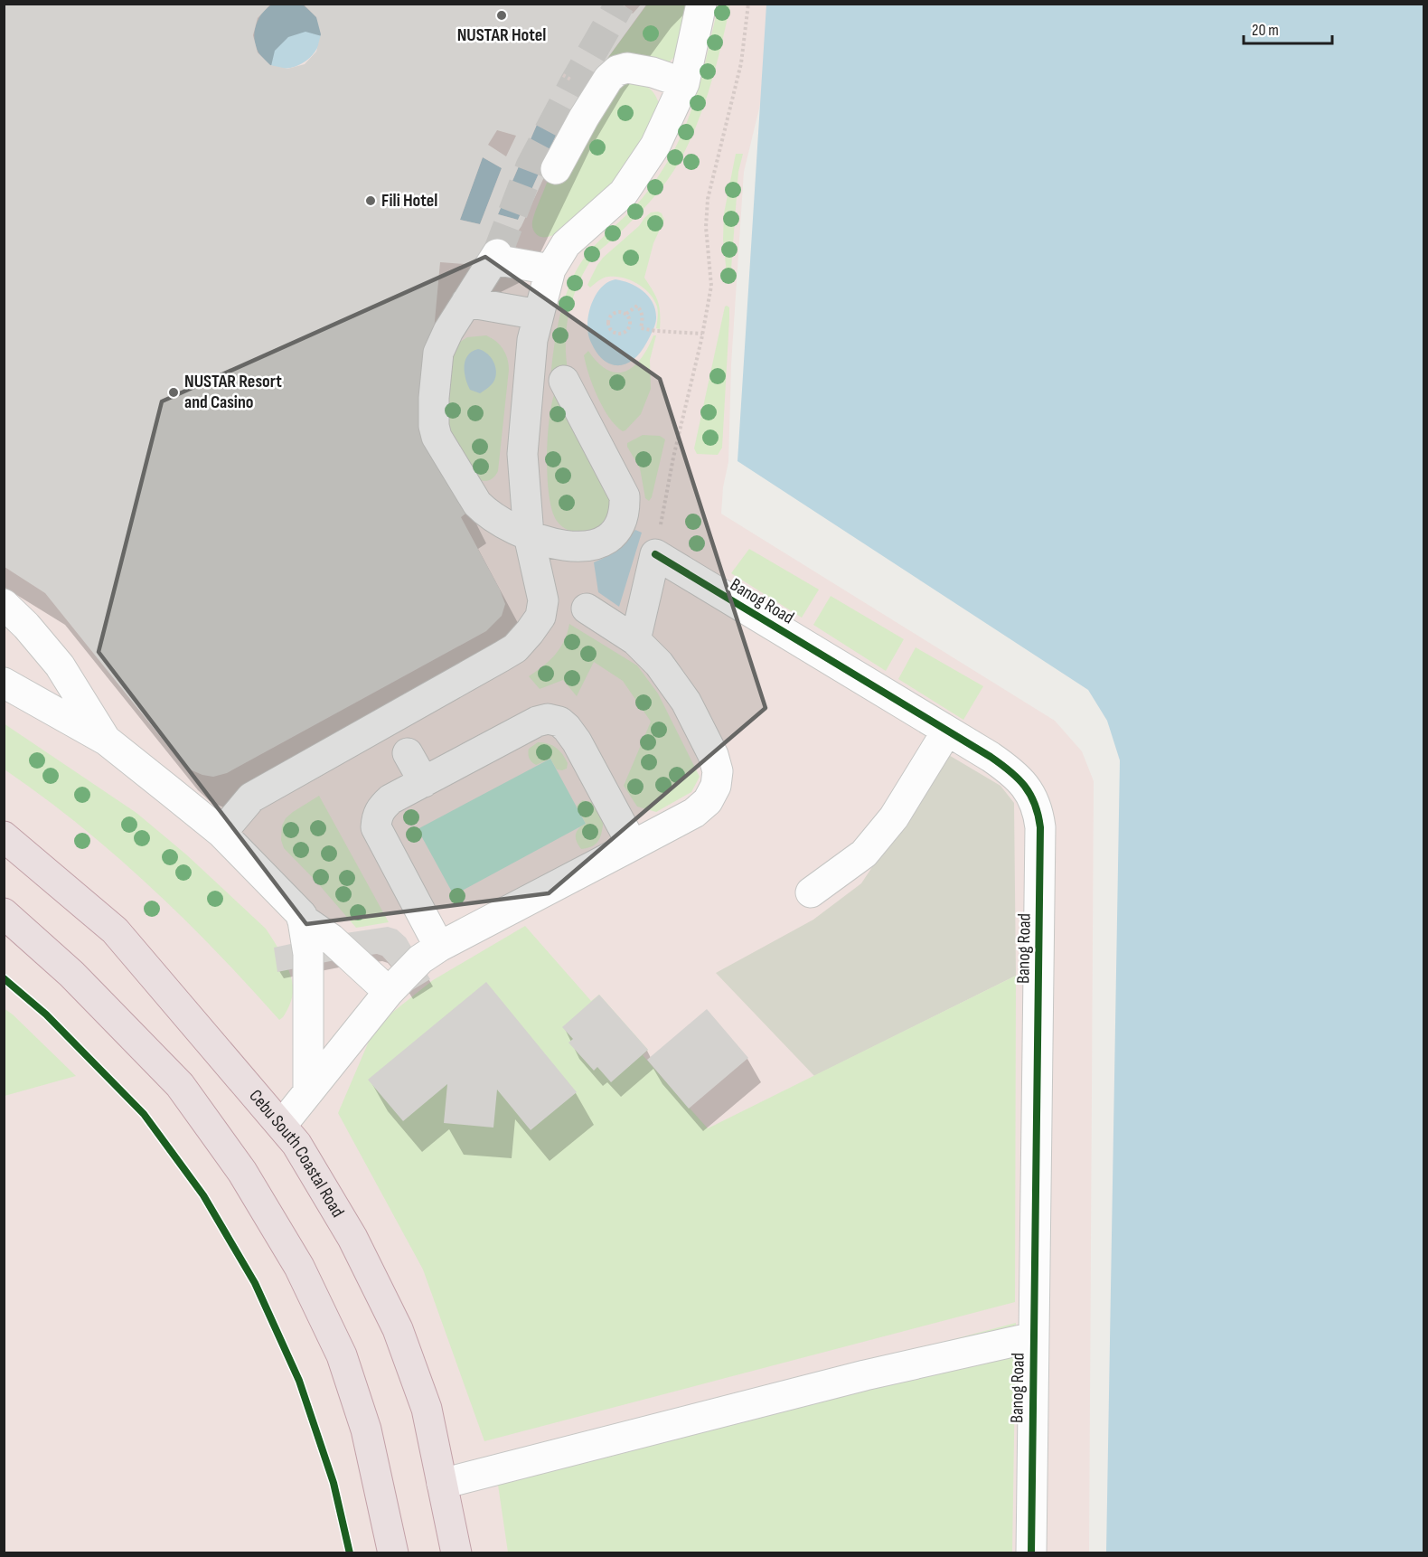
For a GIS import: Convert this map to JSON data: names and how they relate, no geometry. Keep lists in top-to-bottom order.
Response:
{
  "streets": {
    "highway": ["Cebu South Coastal Road"],
    "street": ["Banog Road"]
  },
  "places": ["NUSTAR Hotel", "Fili Hotel", "NUSTAR Resort and Casino"],
  "scale_bar": "20 m"
}
